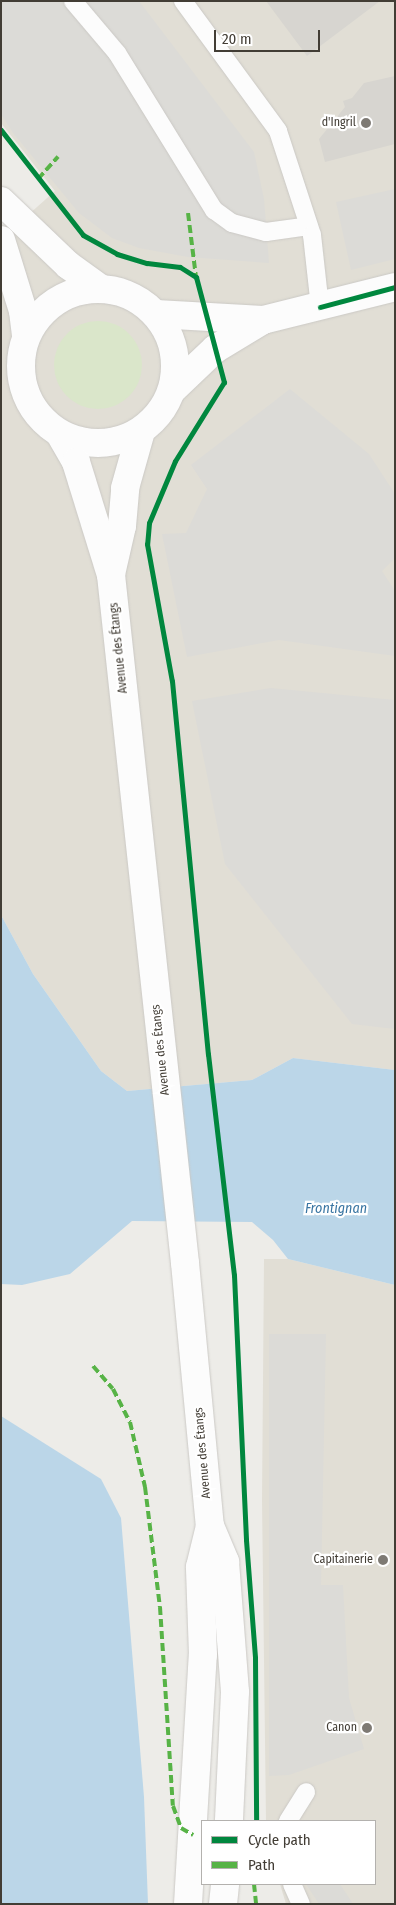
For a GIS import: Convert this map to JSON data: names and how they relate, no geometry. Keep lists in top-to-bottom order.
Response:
{
  "streets": {
    "street": ["Avenue des Étangs"]
  },
  "water": ["Frontignan"],
  "places": ["d'Ingril", "Capitainerie", "Canon"],
  "legend": ["Cycle path", "Path"],
  "scale_bar": "20 m"
}
